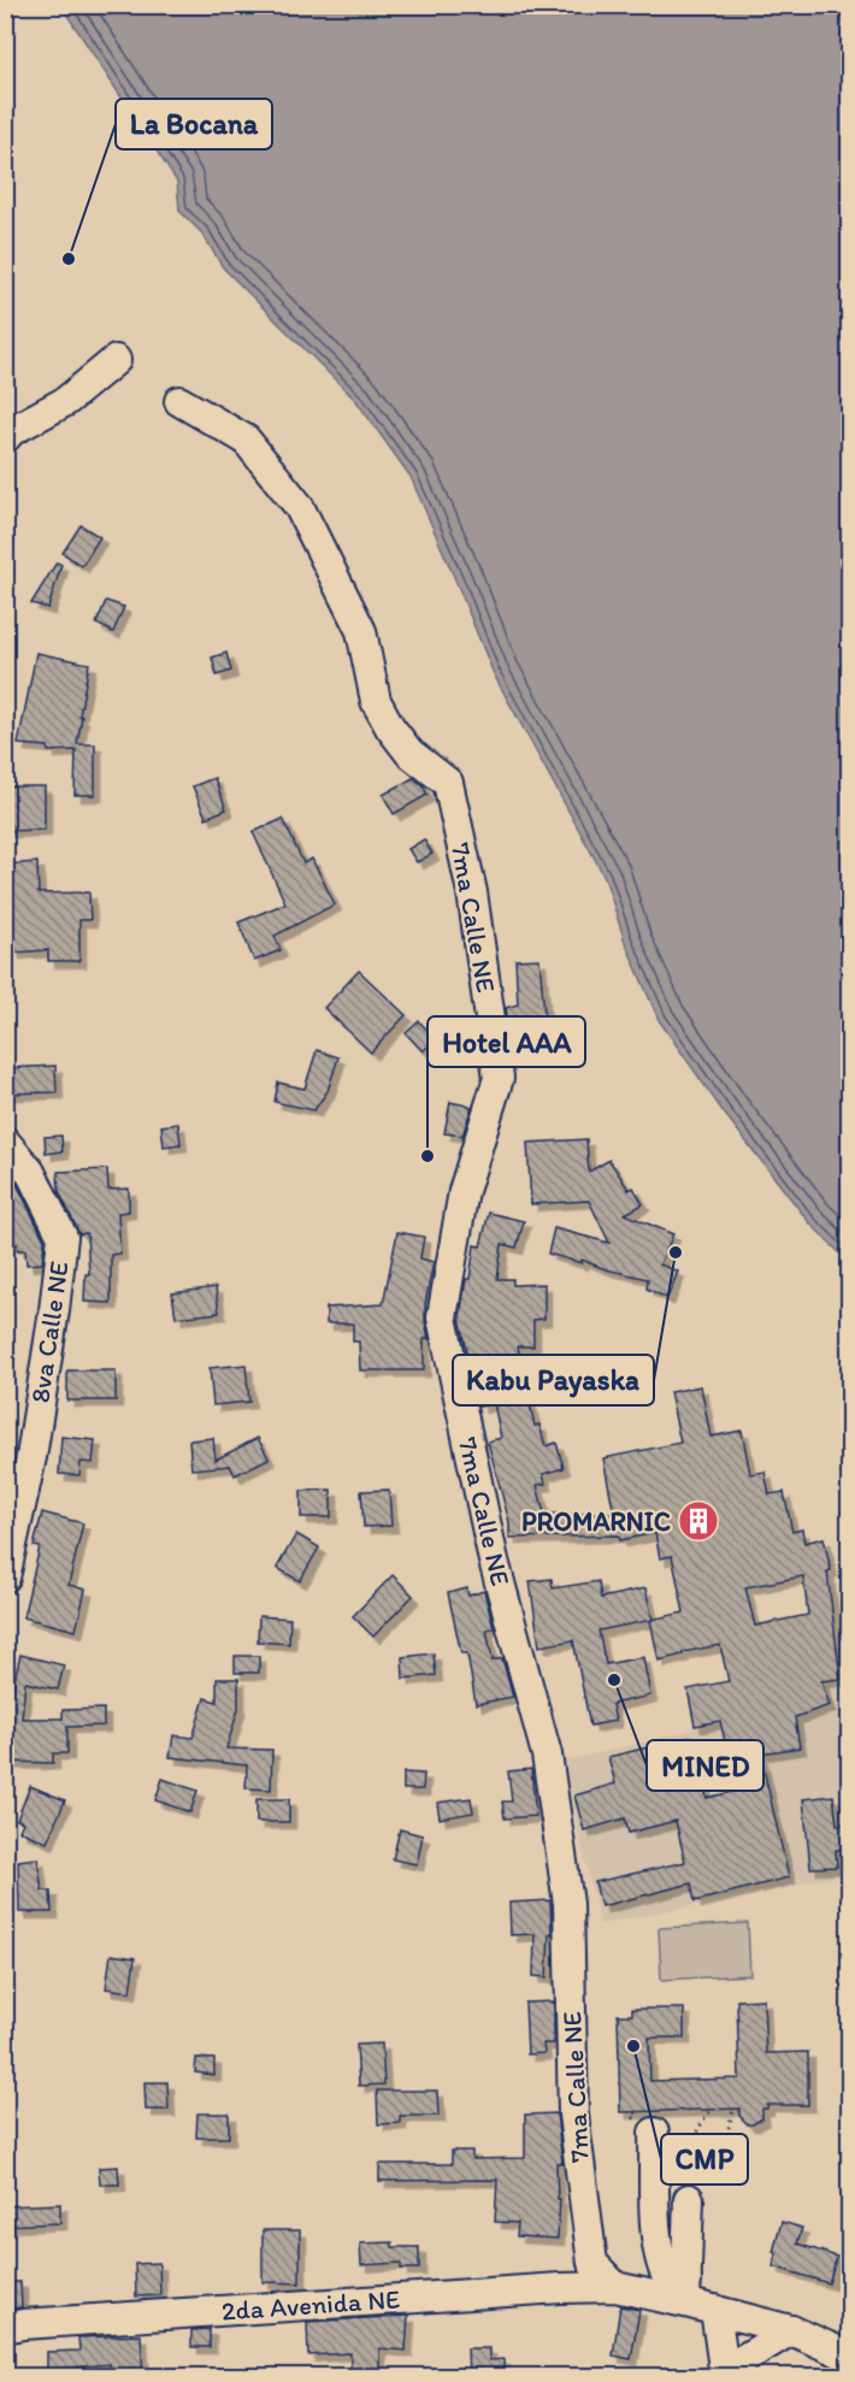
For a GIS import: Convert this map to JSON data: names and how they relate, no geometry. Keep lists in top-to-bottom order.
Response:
{
  "streets": {
    "street": ["7ma Calle NE", "8va Calle NE", "2da Avenida NE"]
  },
  "places": {
    "other": [
      "La Bocana",
      "Hotel AAA",
      "Kabu Payaska",
      "MINED",
      "CMP"
    ],
    "building": ["PROMARNIC"]
  }
}
